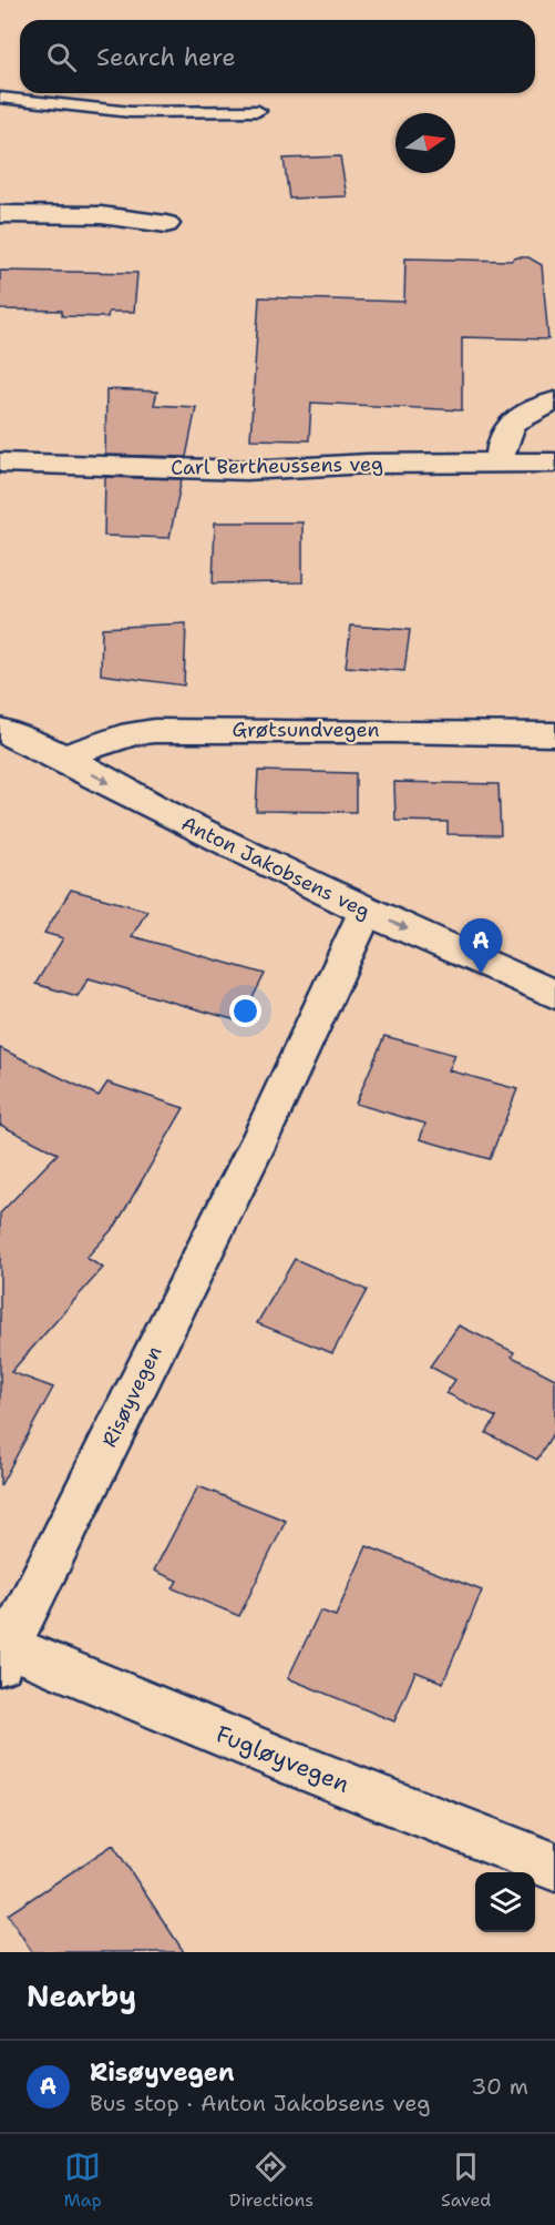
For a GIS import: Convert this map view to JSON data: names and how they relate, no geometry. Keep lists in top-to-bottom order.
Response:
{
  "streets": {
    "street": [
      "Carl Bertheussens veg",
      "Grøtsundvegen",
      "Anton Jakobsens veg",
      "Risøyvegen",
      "Fugløyvegen"
    ]
  },
  "crossings": [
    ["Grøtsundvegen", "Anton Jakobsens veg"],
    ["Anton Jakobsens veg", "Risøyvegen"],
    ["Risøyvegen", "Fugløyvegen"]
  ],
  "one_way": ["Anton Jakobsens veg"],
  "north": "right",
  "page": {
    "search": "Search here",
    "pins": "A",
    "heading": "Nearby",
    "list": [
      {
        "mark": "A",
        "name": "Risøyvegen",
        "note": "Bus stop · Anton Jakobsens veg",
        "value": "30 m"
      }
    ],
    "nav": ["Map", "Directions", "Saved"]
  }
}
